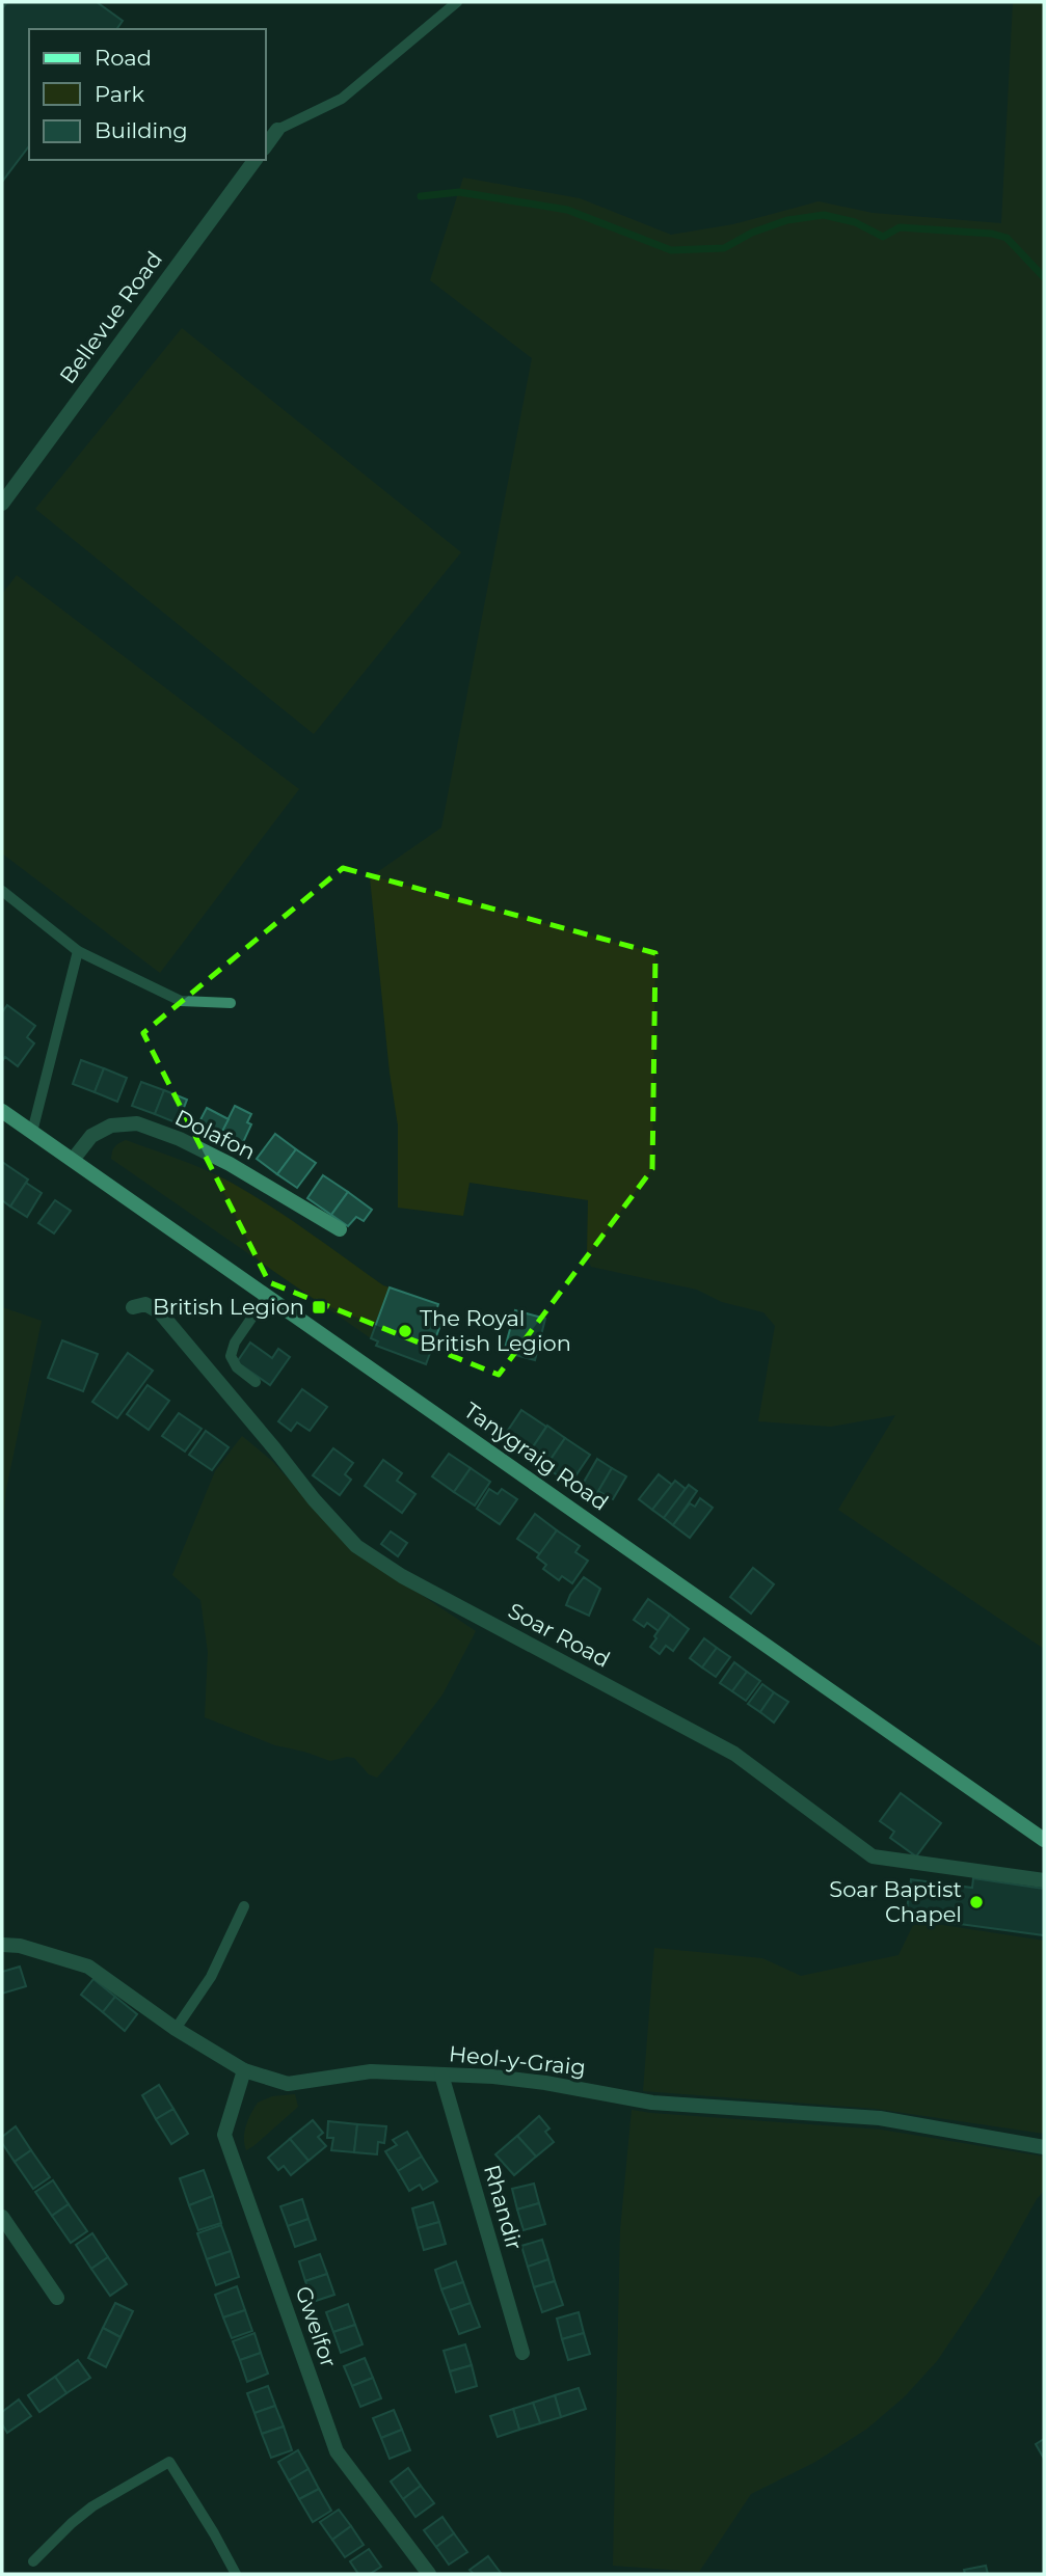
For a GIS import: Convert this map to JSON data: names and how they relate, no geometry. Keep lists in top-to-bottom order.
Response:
{
  "streets": {
    "main road": ["Tanygraig Road"],
    "street": [
      "Bellevue Road",
      "Dolafon",
      "Soar Road",
      "Heol-y-Graig",
      "Rhandir",
      "Gwelfor"
    ]
  },
  "crossings": [
    ["Dolafon", "Tanygraig Road"],
    ["Heol-y-Graig", "Rhandir"],
    ["Heol-y-Graig", "Gwelfor"]
  ],
  "places": {
    "transit": ["British Legion"],
    "other": ["The Royal British Legion", "Soar Baptist Chapel"]
  },
  "legend": ["Road", "Park", "Building"]
}
